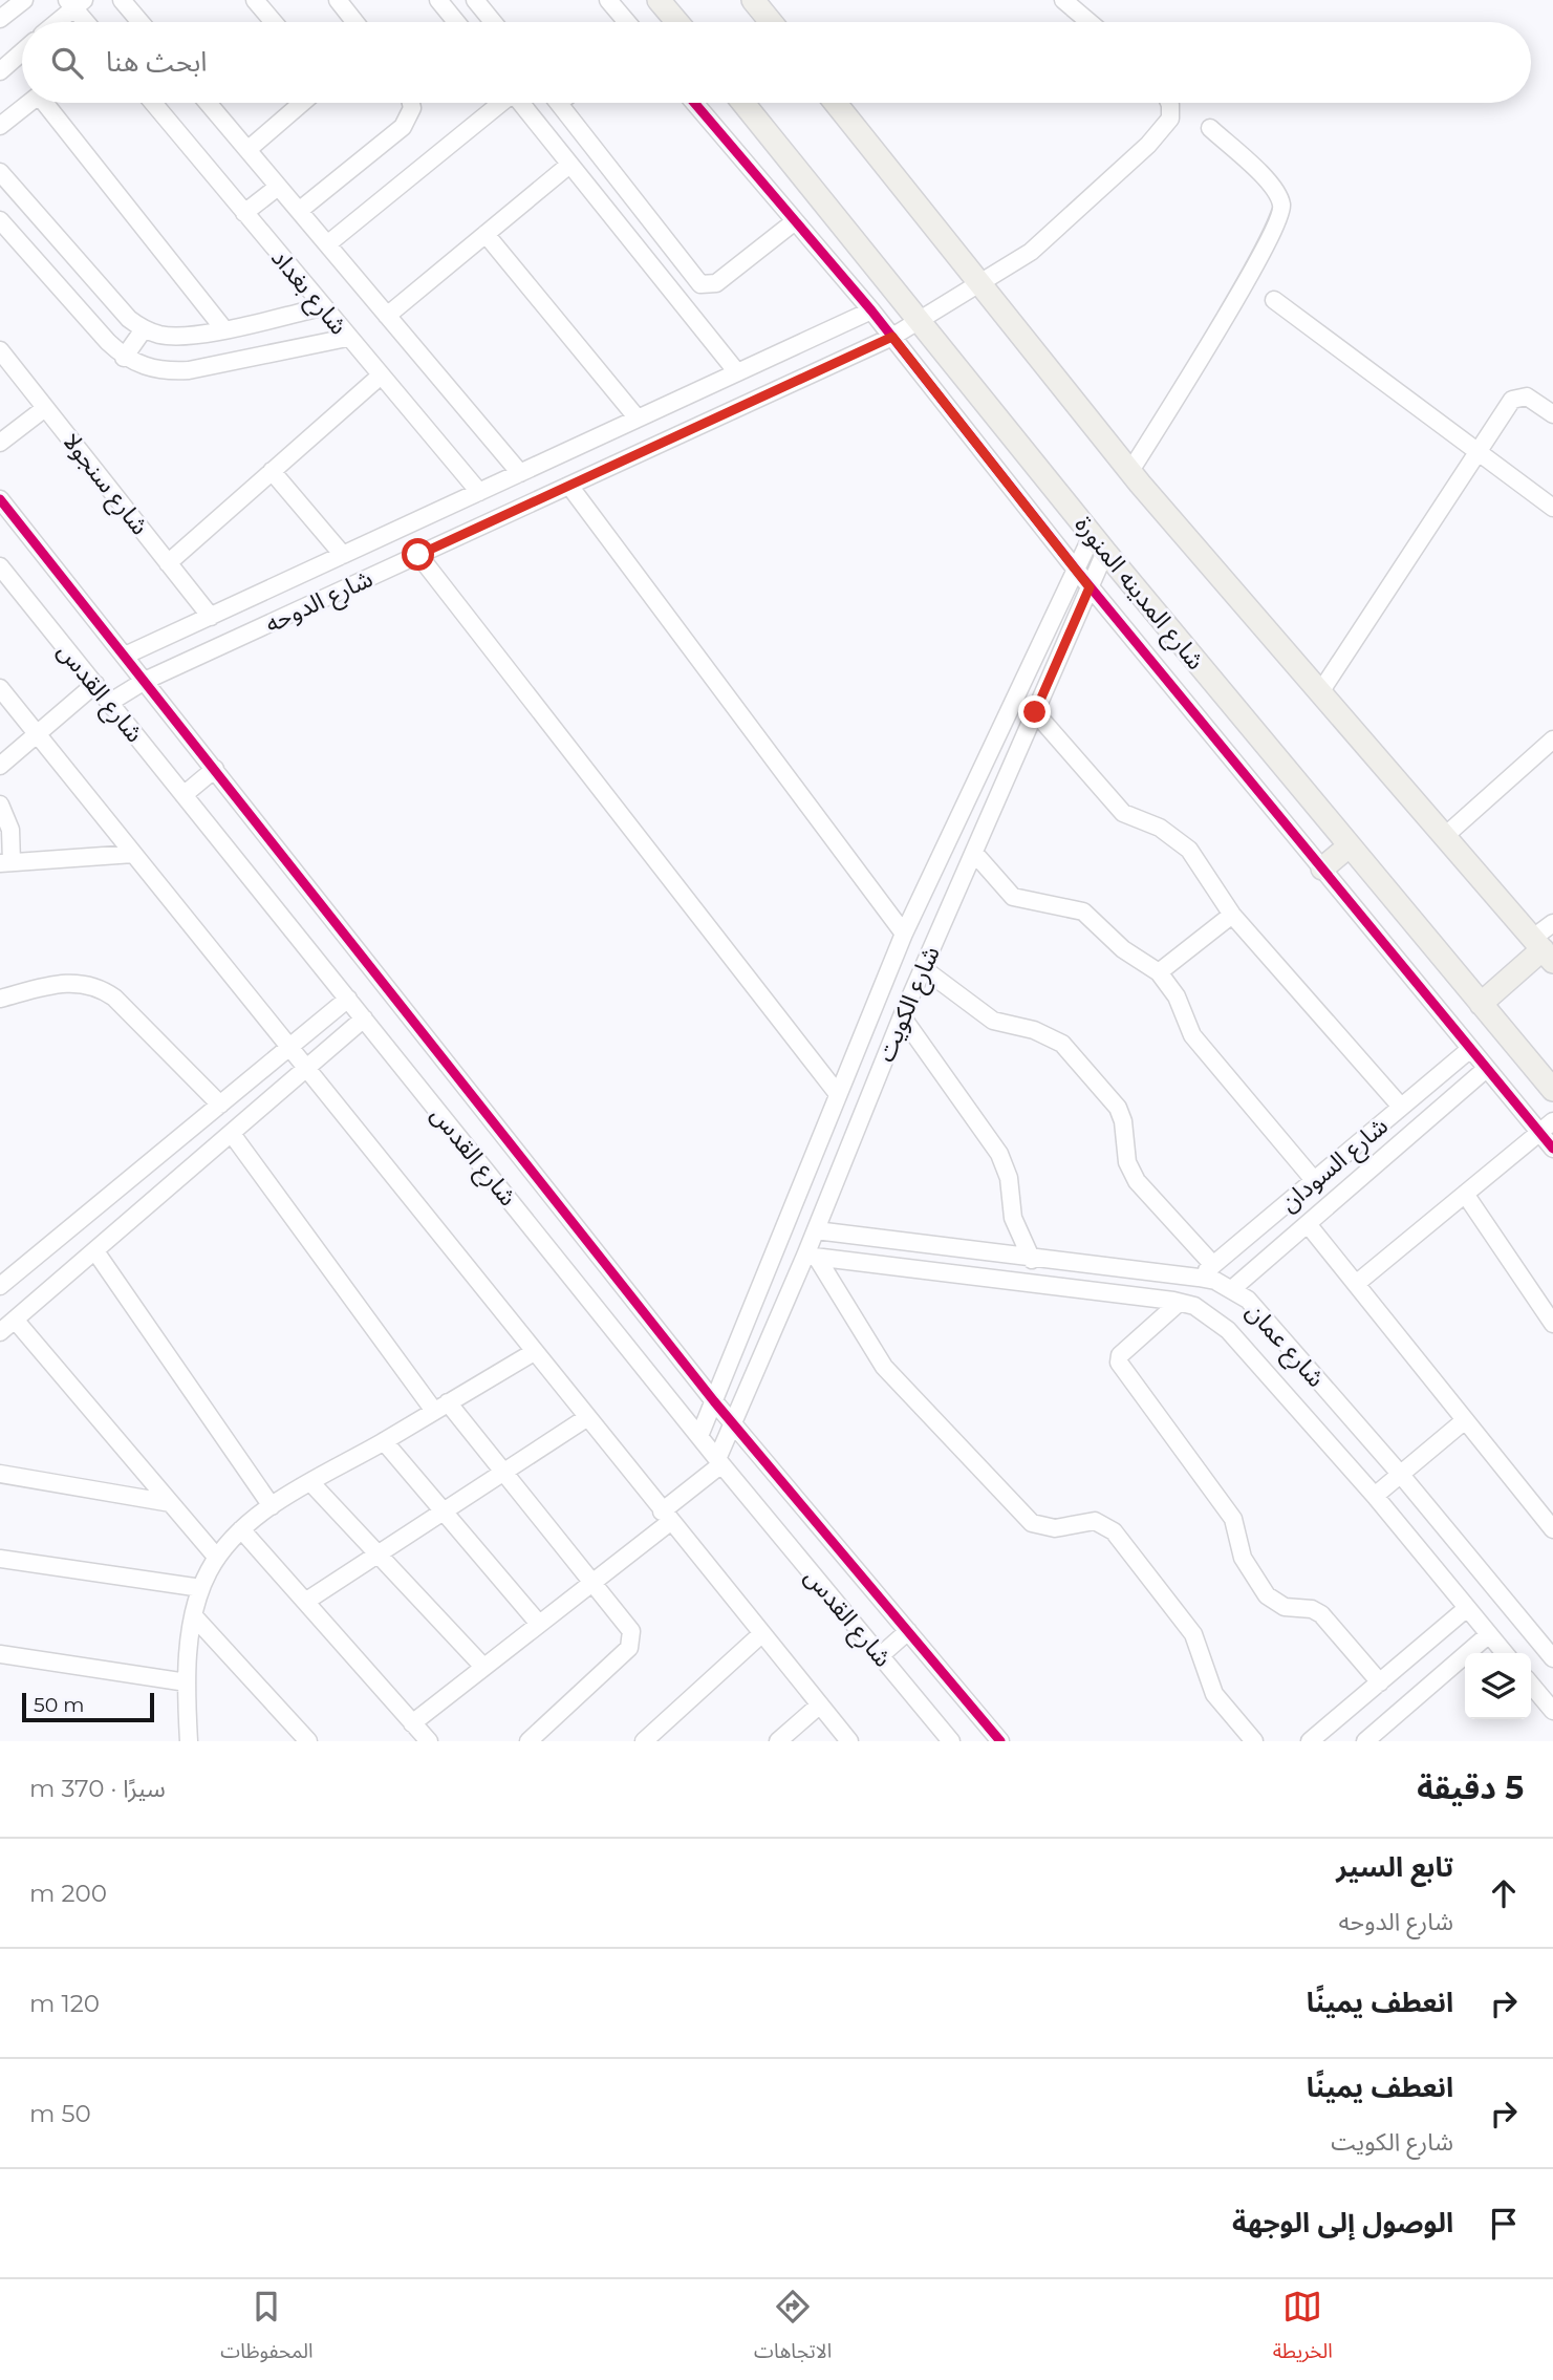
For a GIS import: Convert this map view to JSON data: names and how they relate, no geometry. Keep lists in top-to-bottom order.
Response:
{
  "streets": {
    "main road": ["شارع المدينه المنورة"],
    "street": [
      "شارع بغداد",
      "شارع سنجولا",
      "شارع الدوحه",
      "شارع القدس",
      "شارع الكويت",
      "شارع السودان",
      "شارع عمان"
    ]
  },
  "crossings": [
    ["شارع بغداد", "شارع الدوحه"],
    ["شارع سنجولا", "شارع الدوحه"],
    ["شارع المدينه المنورة", "شارع الدوحه"],
    ["شارع المدينه المنورة", "شارع الكويت"],
    ["شارع الدوحه", "شارع القدس"],
    ["شارع القدس", "شارع الكويت"],
    ["شارع الكويت", "شارع عمان"],
    ["شارع السودان", "شارع عمان"]
  ],
  "scale_bar": "50 m",
  "page": {
    "search": "ابحث هنا",
    "scale": "50 m",
    "heading": ["5 دقيقة", "سيرًا · 370 m"],
    "list": [
      ["تابع السير", "شارع الدوحه", "200 m"],
      ["انعطف يمينًا", "120 m"],
      ["انعطف يمينًا", "شارع الكويت", "50 m"],
      "الوصول إلى الوجهة"
    ],
    "nav": ["الخريطة", "الاتجاهات", "المحفوظات"]
  }
}
